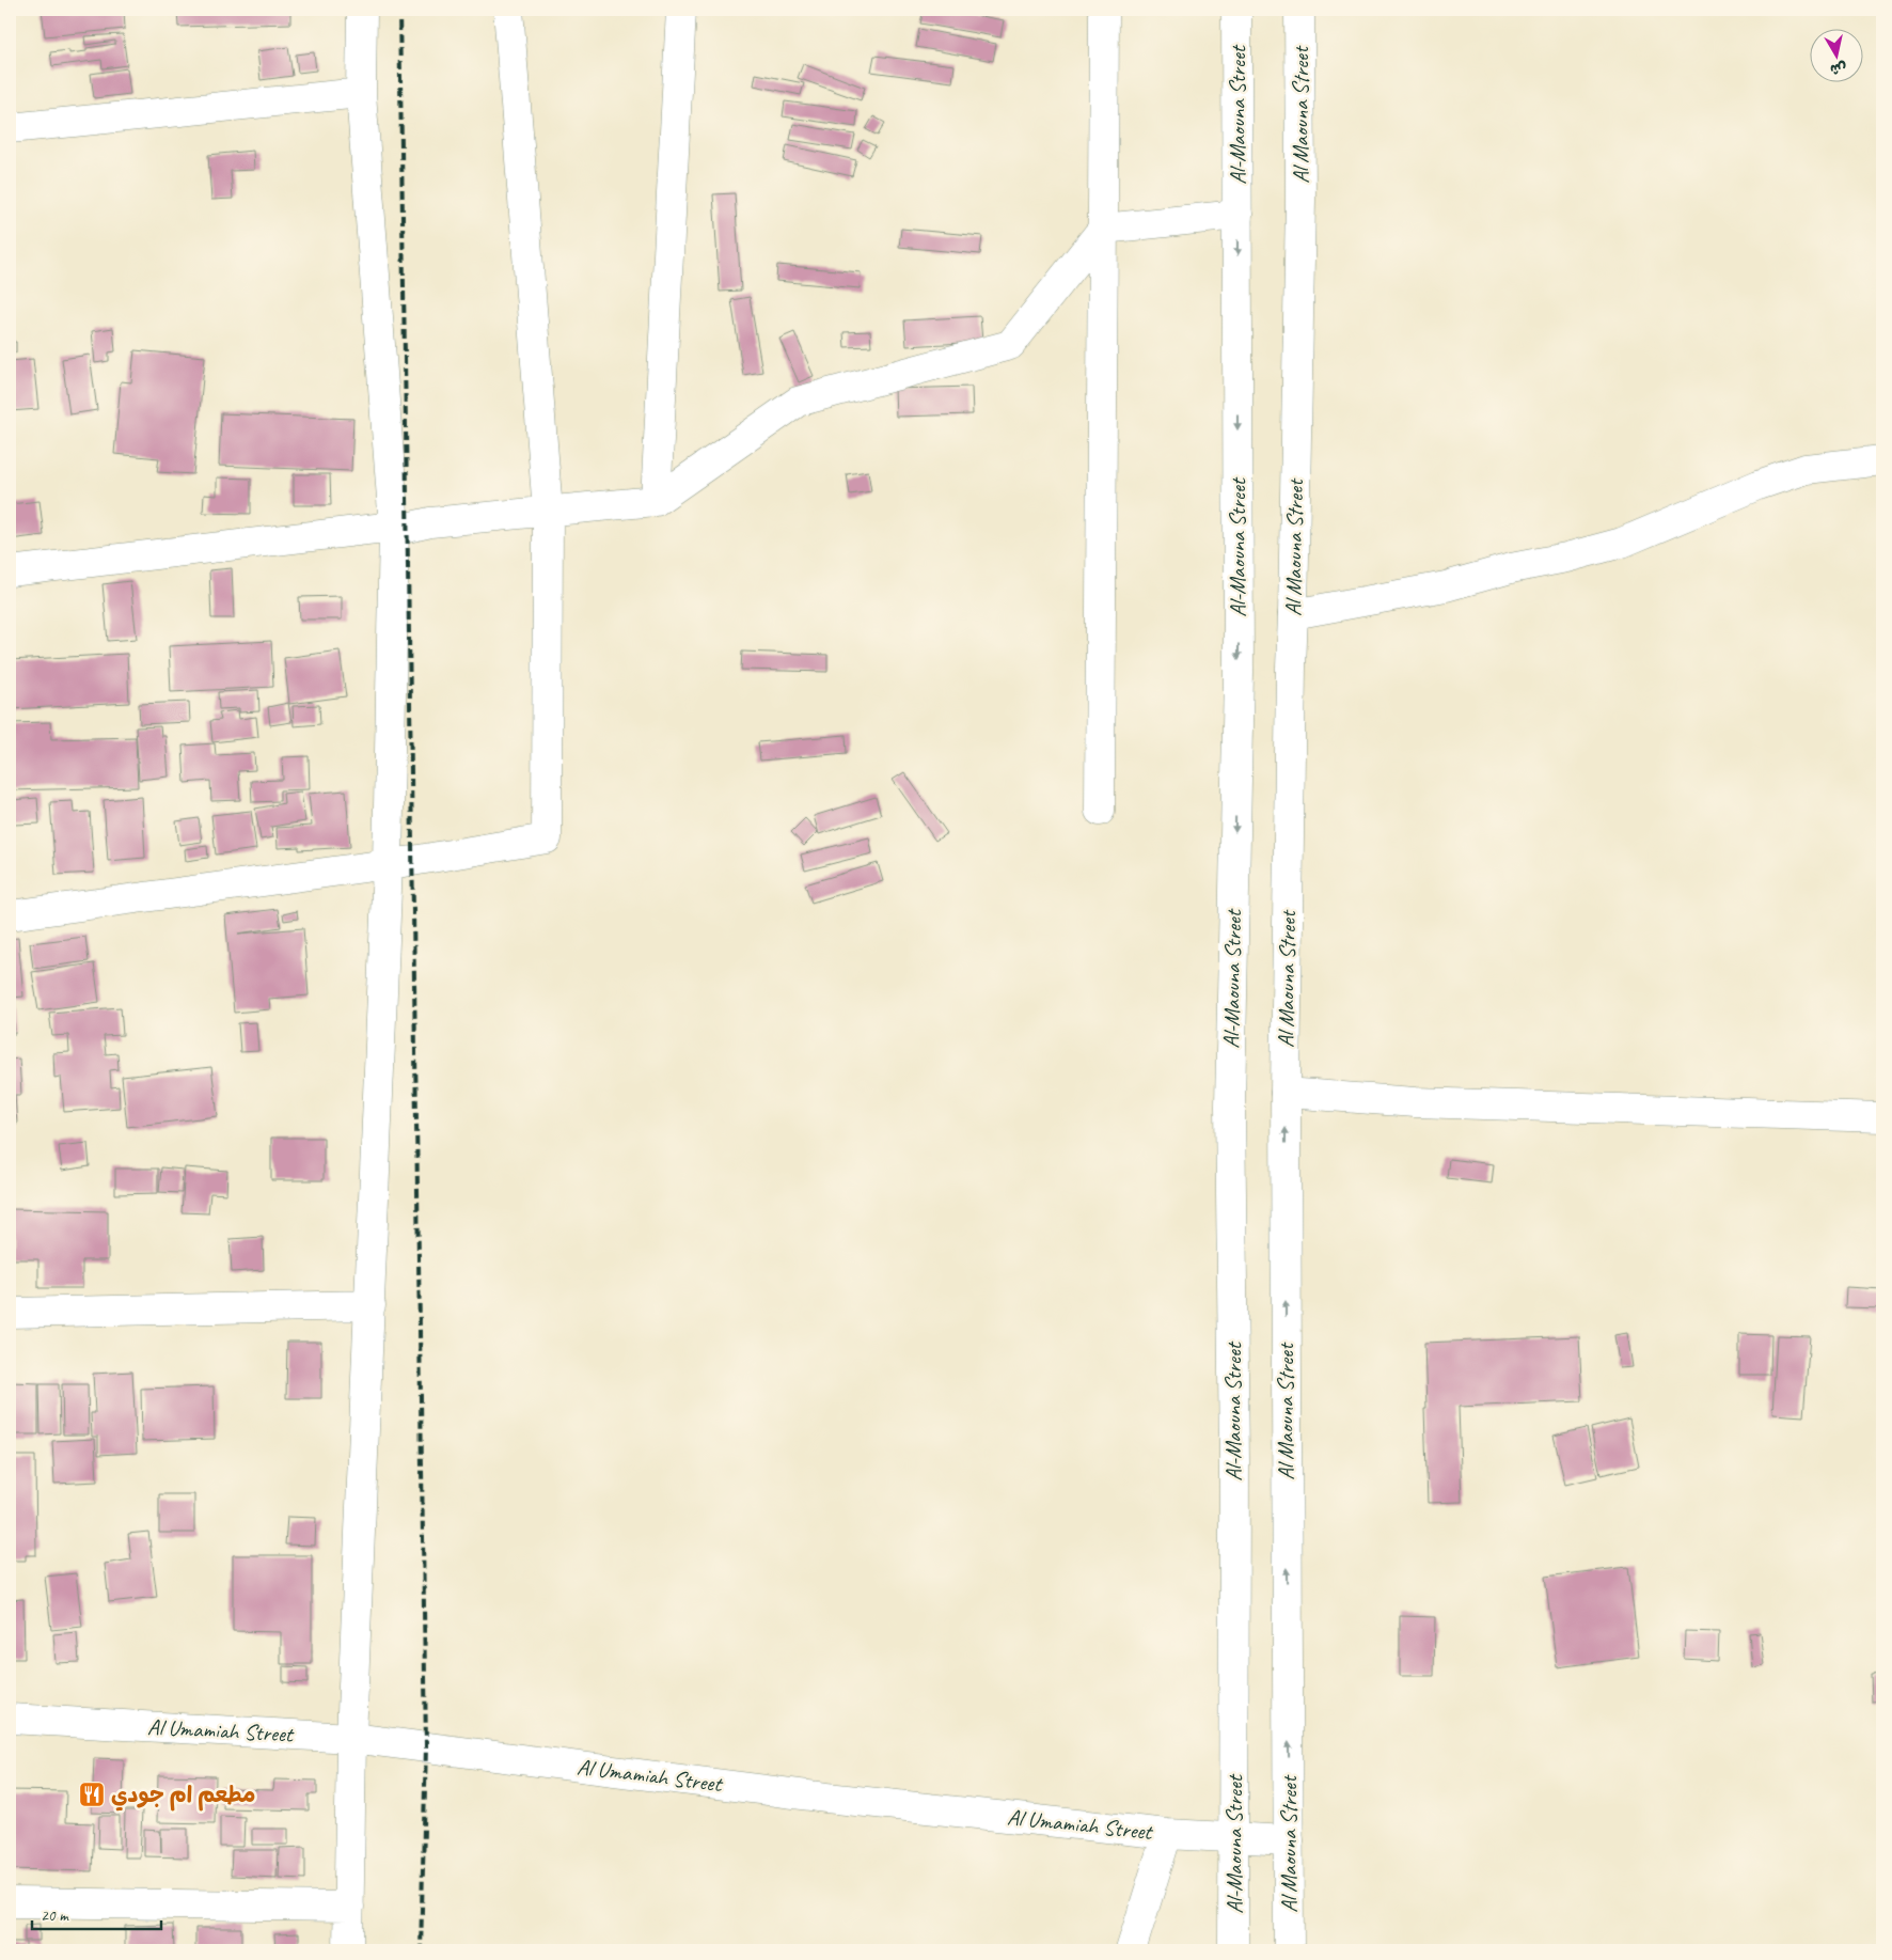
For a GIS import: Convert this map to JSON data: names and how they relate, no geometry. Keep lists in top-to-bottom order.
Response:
{
  "streets": {
    "main road": ["Al-Maouna Street", "Al Maouna Street", "Al Umamiah Street"]
  },
  "crossings": [
    ["Al-Maouna Street", "Al Umamiah Street"],
    ["Al Maouna Street", "Al Umamiah Street"]
  ],
  "one_way": ["Al Maouna Street"],
  "places": {
    "restaurant": ["مطعم ام جودي"]
  },
  "scale_bar": "20 m",
  "north": "bottom"
}
